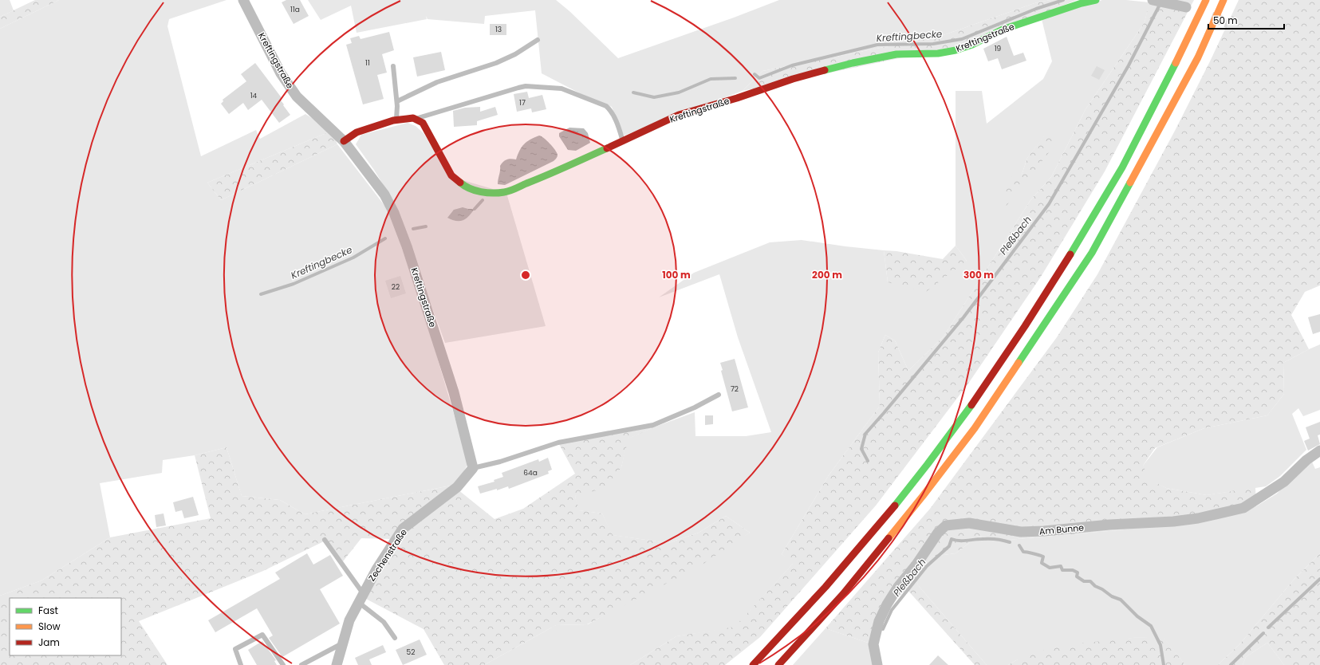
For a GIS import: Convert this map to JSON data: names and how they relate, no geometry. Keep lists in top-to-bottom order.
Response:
{
  "streets": {
    "main road": ["Kreftingstraße"],
    "street": ["Am Bunne", "Zechenstraße"]
  },
  "crossings": [
    ["Kreftingstraße", "Zechenstraße"]
  ],
  "water": ["Kreftingbecke", "Pleßbach"],
  "house_numbers": [
    "11a",
    "13",
    "19",
    "11",
    "14",
    "17",
    "22",
    "72",
    "64a",
    "52"
  ],
  "legend": ["Fast", "Slow", "Jam"],
  "scale_bar": "50 m",
  "rings": ["100 m", "200 m", "300 m"]
}
